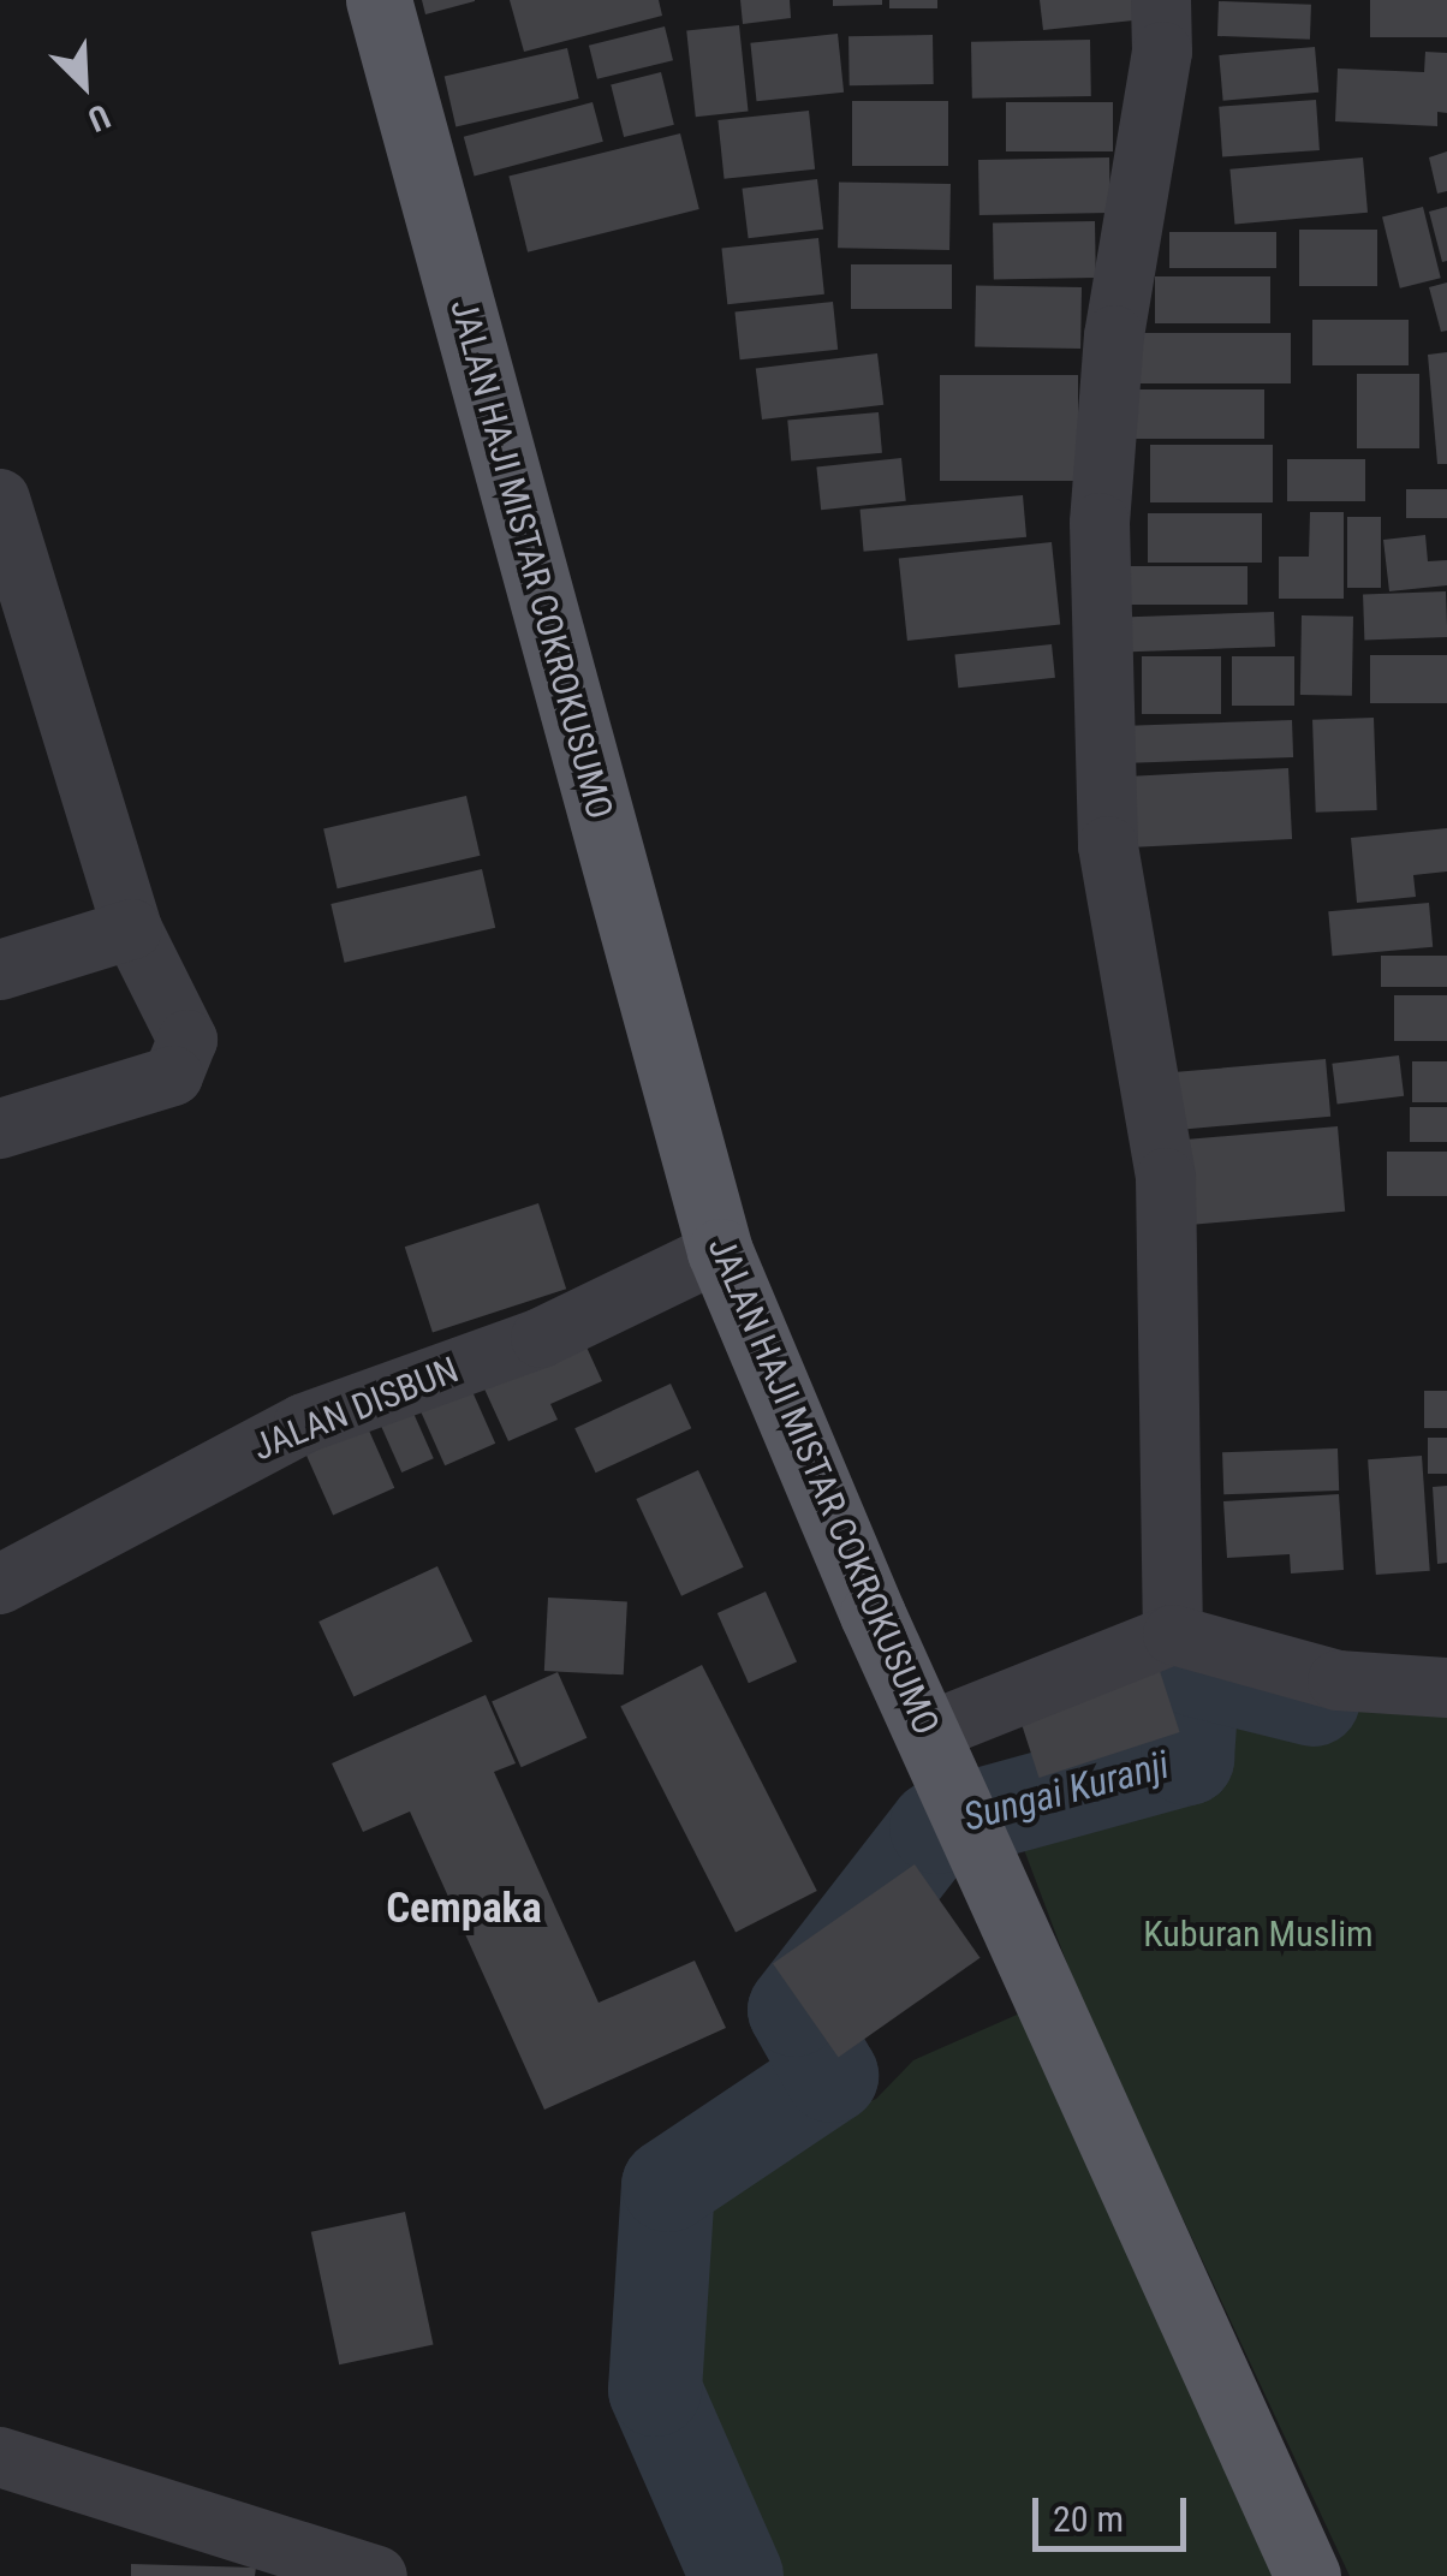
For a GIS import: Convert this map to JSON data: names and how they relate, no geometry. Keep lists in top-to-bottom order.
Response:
{
  "streets": {
    "main road": ["JALAN HAJI MISTAR COKROKUSUMO"],
    "street": ["JALAN DISBUN"]
  },
  "crossings": [
    ["JALAN HAJI MISTAR COKROKUSUMO", "JALAN DISBUN"]
  ],
  "districts": ["Cempaka"],
  "water": ["Sungai Kuranji"],
  "parks": ["Kuburan Muslim"],
  "scale_bar": "20 m",
  "north": "bottom right"
}
